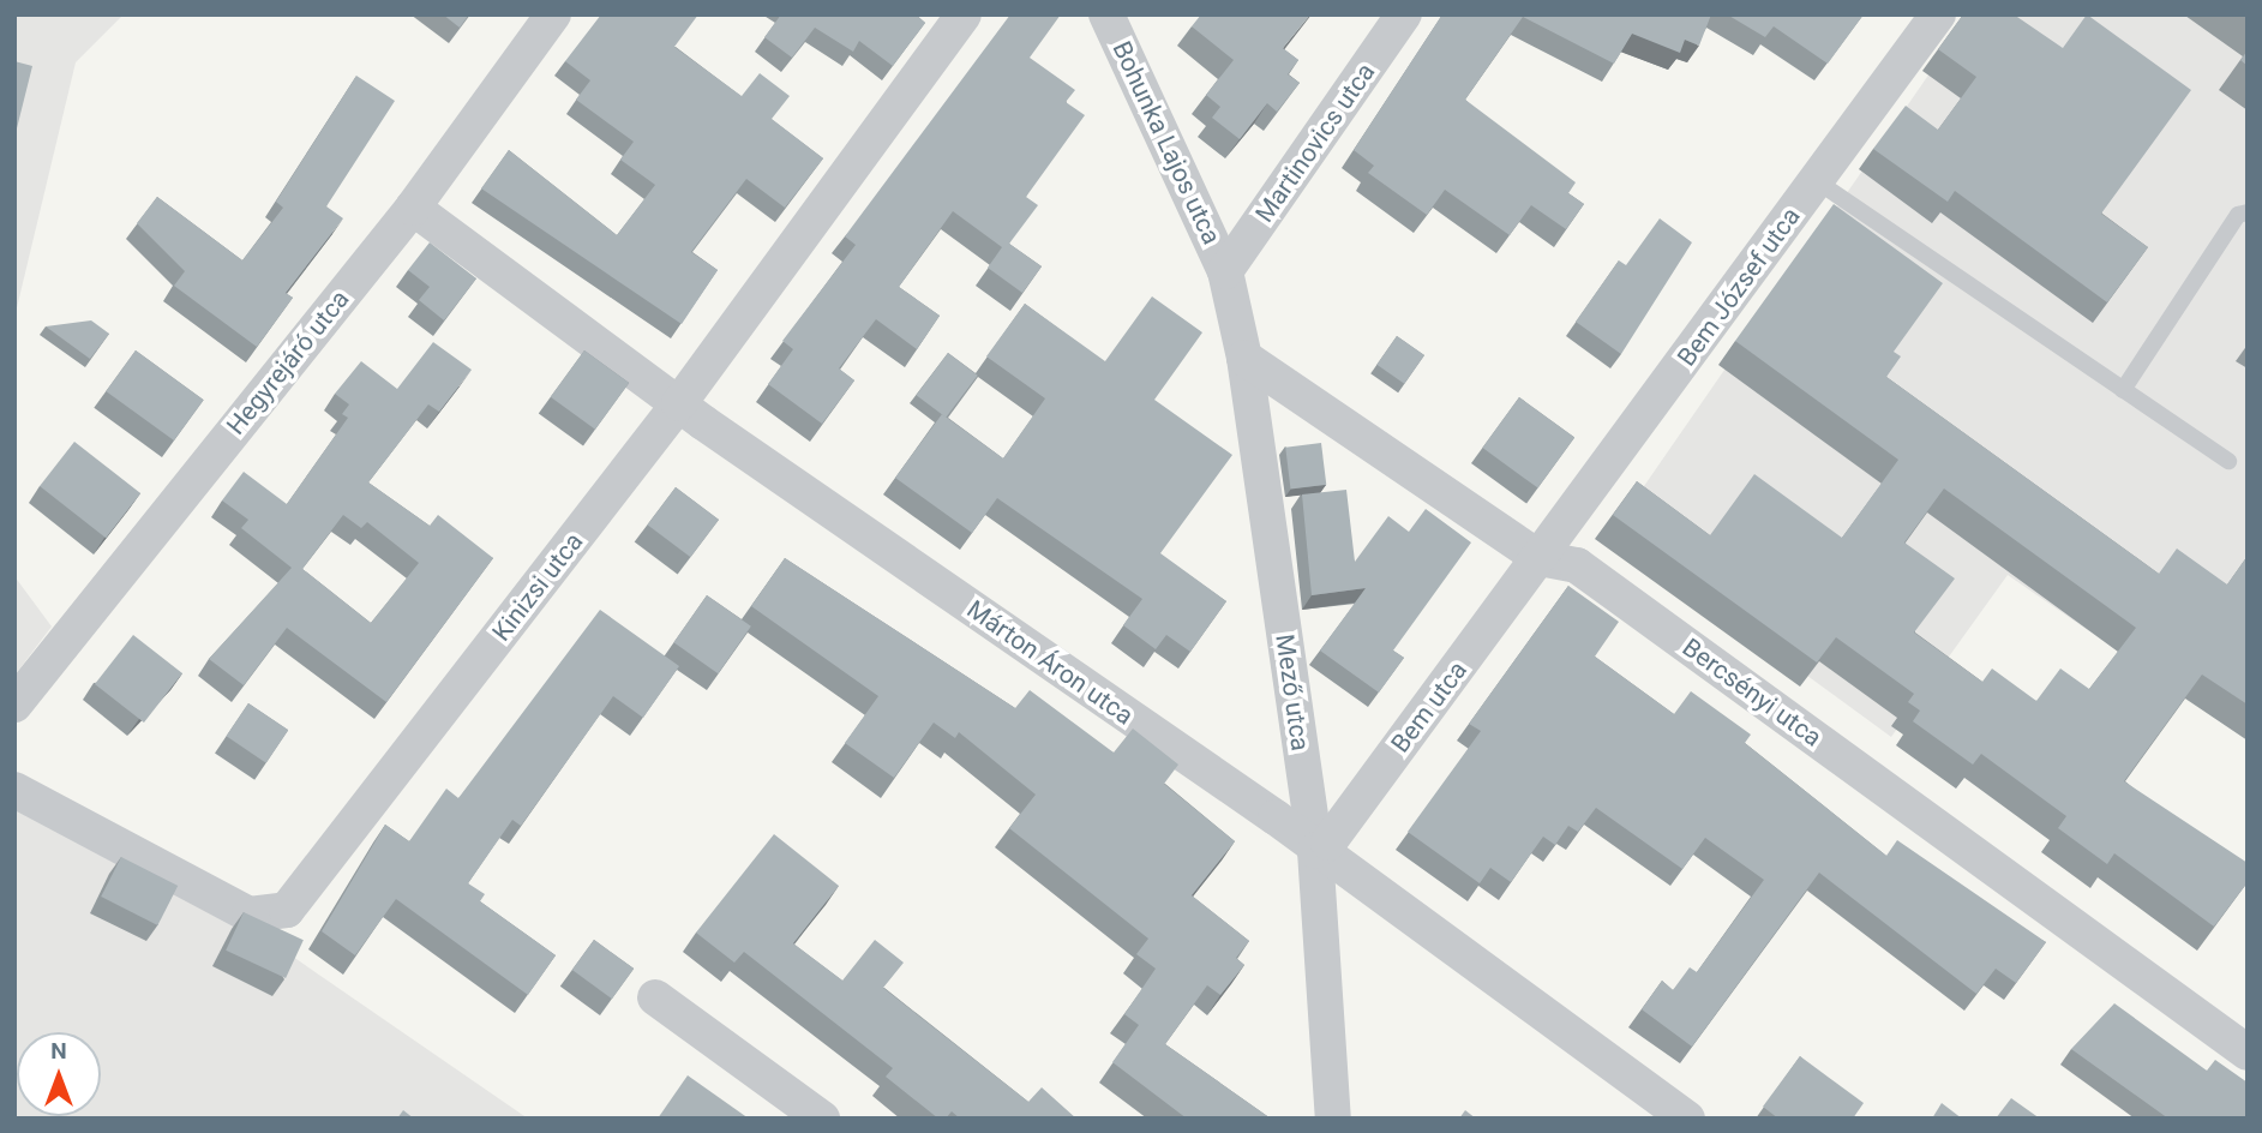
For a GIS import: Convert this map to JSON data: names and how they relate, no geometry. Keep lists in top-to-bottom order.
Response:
{
  "streets": {
    "street": [
      "Bohunka Lajos utca",
      "Martinovics utca",
      "Bem József utca",
      "Hegyrejáró utca",
      "Kinizsi utca",
      "Márton Áron utca",
      "Mező utca",
      "Bercsényi utca",
      "Bem utca"
    ]
  },
  "crossings": [
    ["Bohunka Lajos utca", "Martinovics utca"],
    ["Bohunka Lajos utca", "Mező utca"],
    ["Martinovics utca", "Mező utca"],
    ["Bem József utca", "Bercsényi utca"],
    ["Bem József utca", "Bem utca"],
    ["Hegyrejáró utca", "Márton Áron utca"],
    ["Kinizsi utca", "Márton Áron utca"],
    ["Márton Áron utca", "Mező utca"],
    ["Márton Áron utca", "Bem utca"],
    ["Mező utca", "Bercsényi utca"],
    ["Mező utca", "Bem utca"],
    ["Bercsényi utca", "Bem utca"]
  ],
  "north": "top"
}
